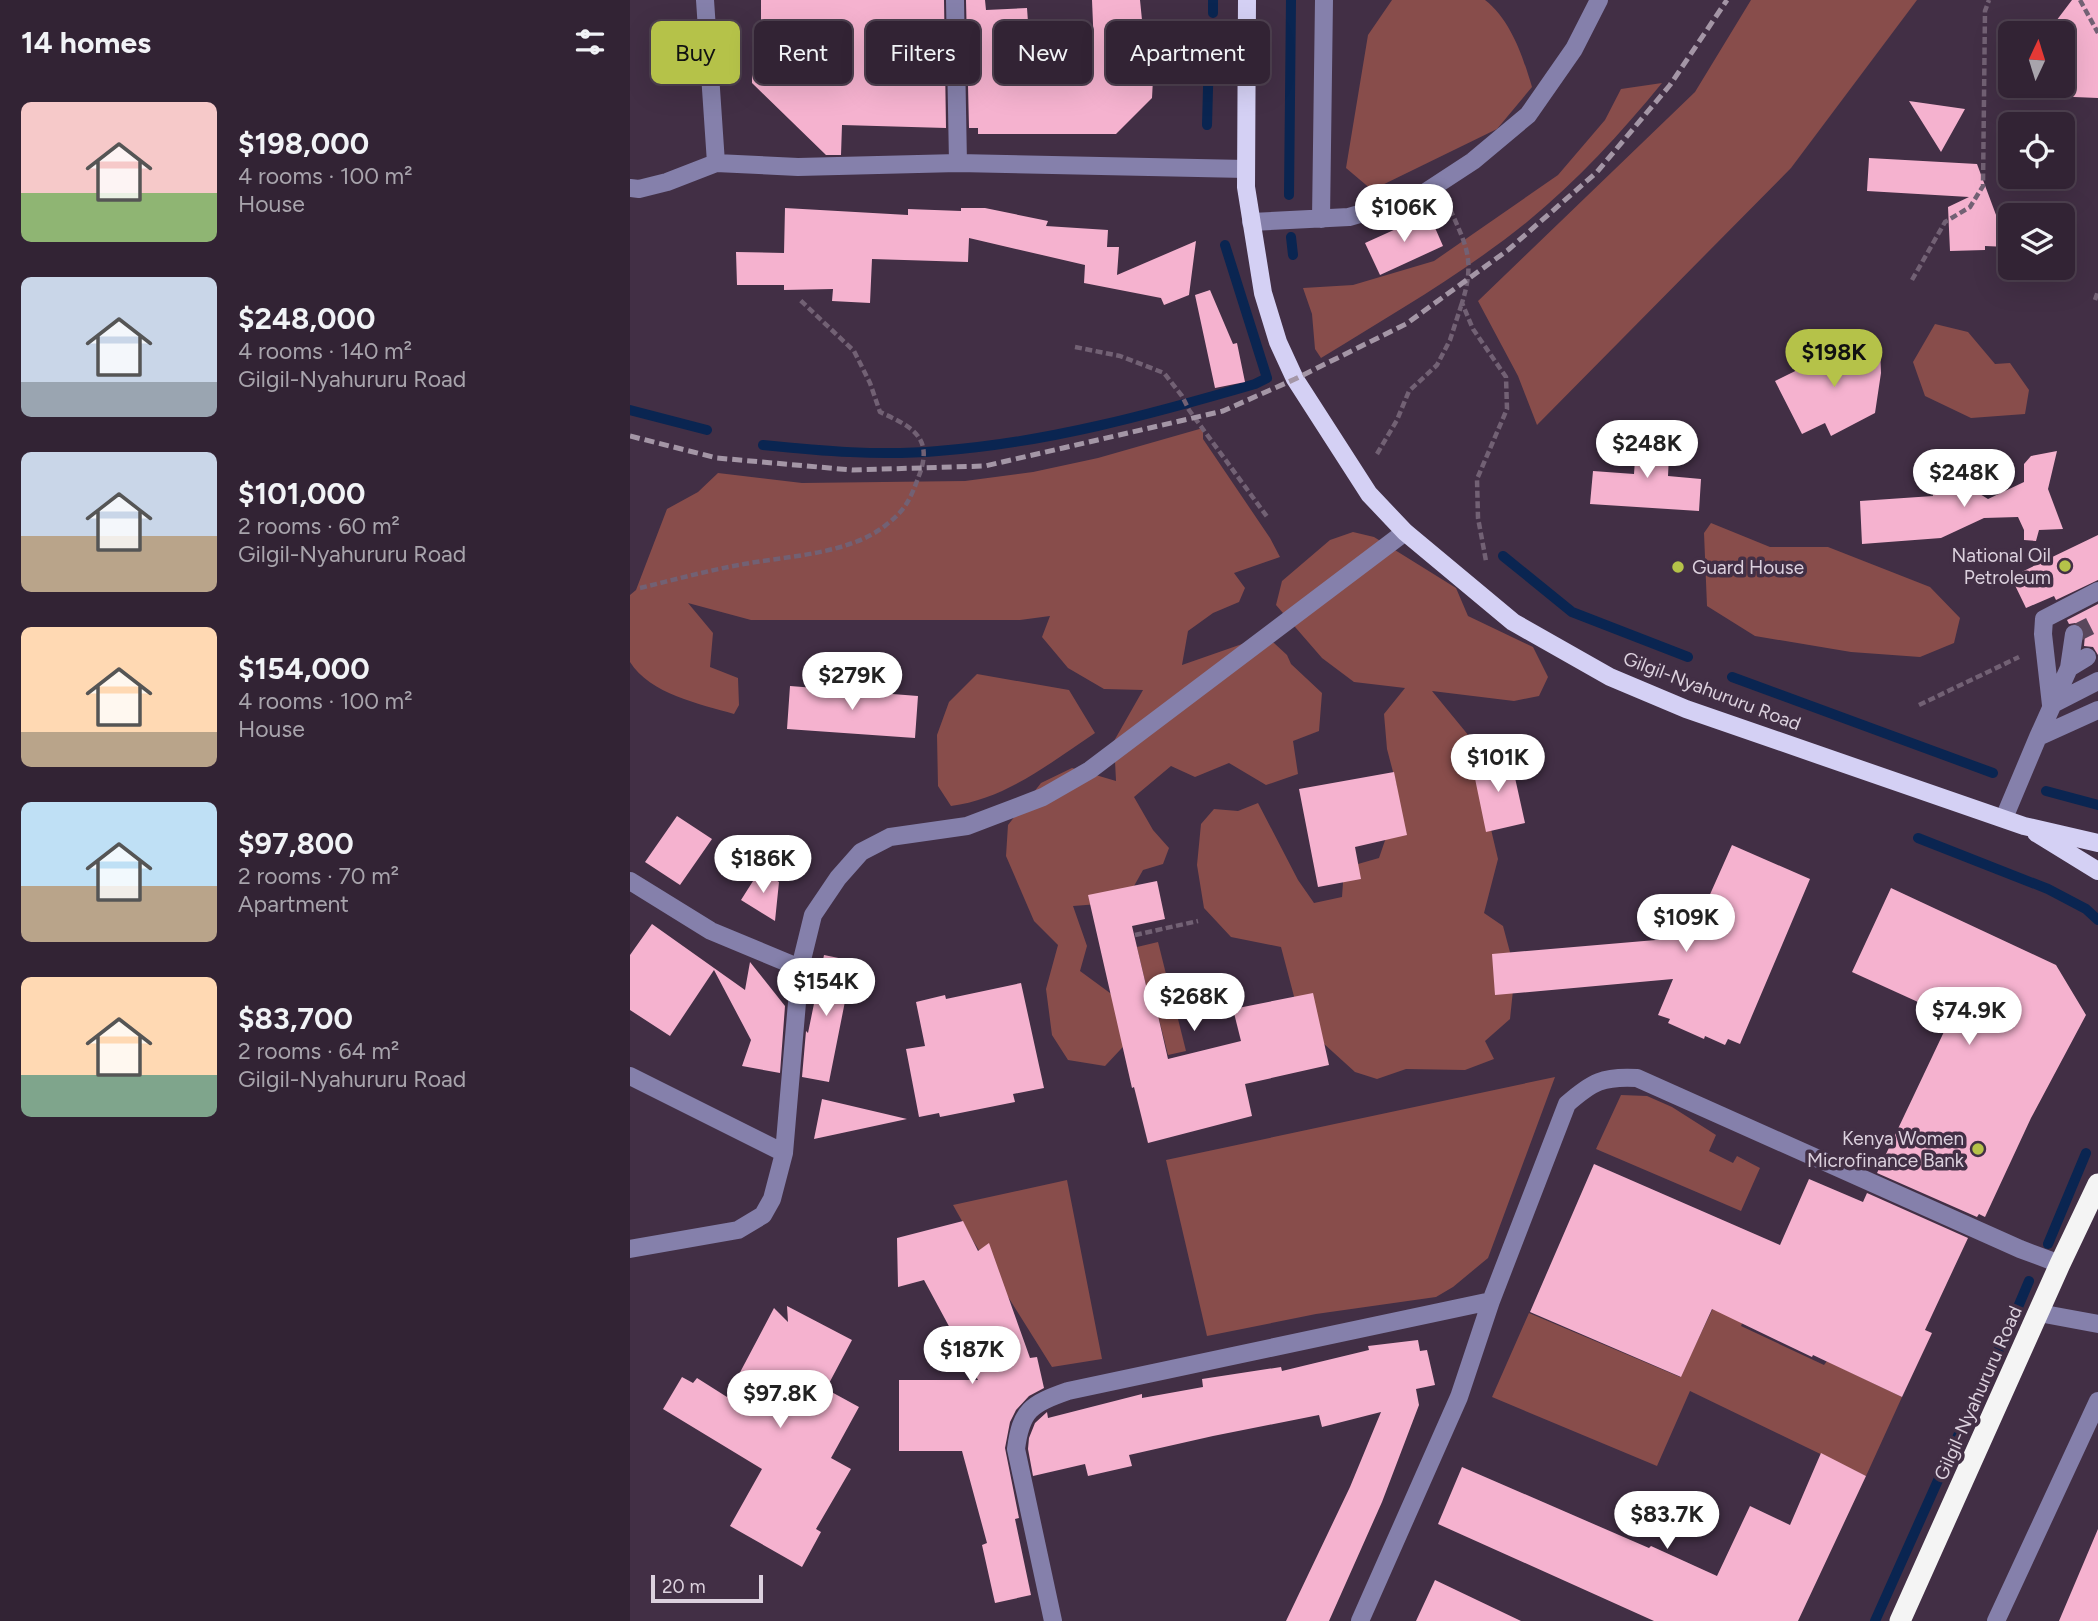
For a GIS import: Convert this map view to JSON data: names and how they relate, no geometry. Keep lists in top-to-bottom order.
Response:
{
  "streets": {
    "highway": ["Gilgil-Nyahururu Road"]
  },
  "places": ["National Oil Petroleum", "Guard House", "Kenya Women Microfinance Bank"],
  "scale_bar": "20 m",
  "north": "top",
  "page": {
    "heading": "14 homes",
    "chip": [
      "Buy",
      "Rent",
      "Filters",
      "New",
      "Apartment"
    ],
    "list": [
      {
        "name": "$198,000",
        "note": "4 rooms · 100 m² · House"
      },
      {
        "name": "$248,000",
        "note": "4 rooms · 140 m² · Gilgil-Nyahururu Road"
      },
      {
        "name": "$101,000",
        "note": "2 rooms · 60 m² · Gilgil-Nyahururu Road"
      },
      {
        "name": "$154,000",
        "note": "4 rooms · 100 m² · House"
      },
      {
        "name": "$97,800",
        "note": "2 rooms · 70 m² · Apartment"
      },
      {
        "name": "$83,700",
        "note": "2 rooms · 64 m² · Gilgil-Nyahururu Road"
      }
    ],
    "price": [
      "$106K",
      "$198K",
      "$248K",
      "$248K",
      "$279K",
      "$101K",
      "$186K",
      "$109K",
      "$154K",
      "$268K",
      "$74.9K",
      "$187K",
      "$97.8K",
      "$83.7K"
    ],
    "scale": "20 m"
  }
}
